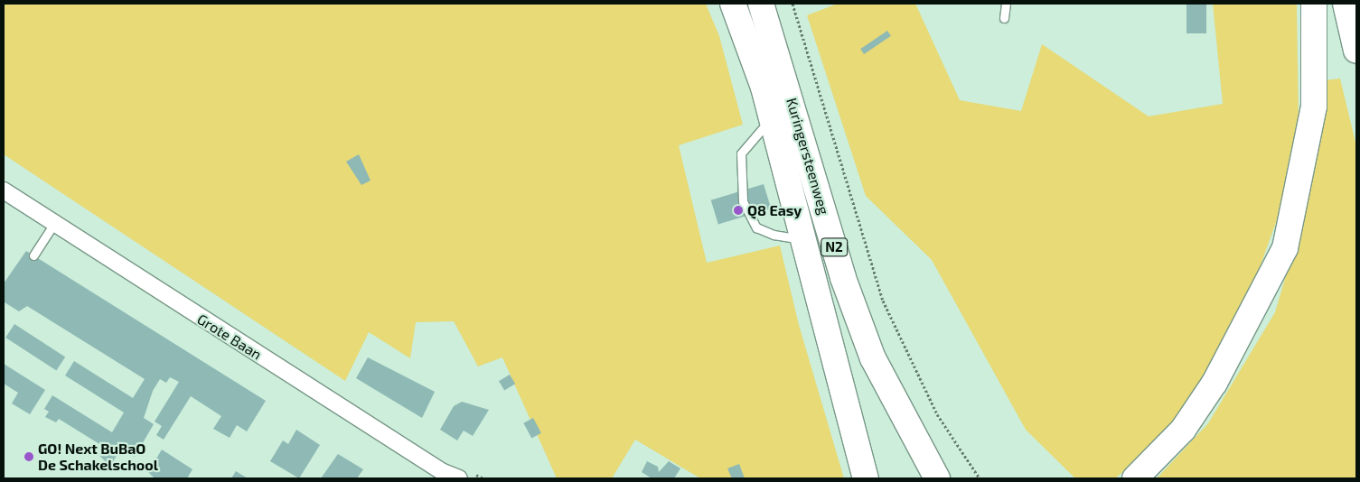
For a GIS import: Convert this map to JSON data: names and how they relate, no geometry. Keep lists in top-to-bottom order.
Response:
{
  "streets": {
    "main road": ["Kuringersteenweg", "N2"],
    "street": ["Grote Baan"]
  },
  "places": ["Q8 Easy", "GO! Next BuBaO De Schakelschool"]
}
